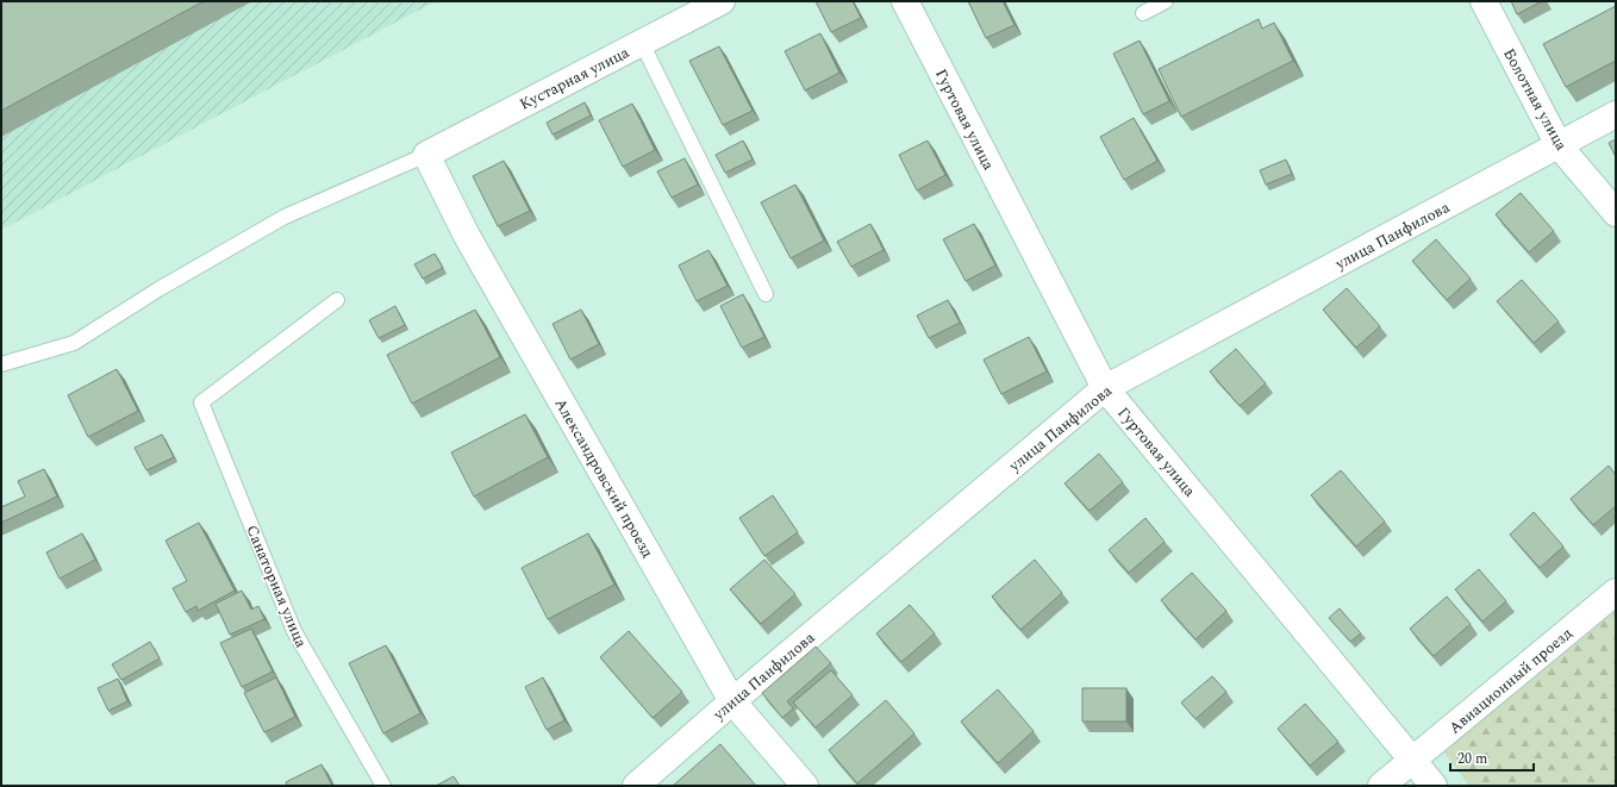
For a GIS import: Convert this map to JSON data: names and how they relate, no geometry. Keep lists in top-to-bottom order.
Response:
{
  "streets": {
    "street": [
      "Кустарная улица",
      "Болотная улица",
      "Гуртовая улица",
      "улица Панфилова",
      "Александровский проезд",
      "Авиационный проезд"
    ],
    "lane": ["Санаторная улица"]
  },
  "crossings": [
    ["Кустарная улица", "Александровский проезд"],
    ["Болотная улица", "улица Панфилова"],
    ["Гуртовая улица", "улица Панфилова"],
    ["Гуртовая улица", "Авиационный проезд"],
    ["улица Панфилова", "Александровский проезд"]
  ],
  "scale_bar": "20 m"
}
